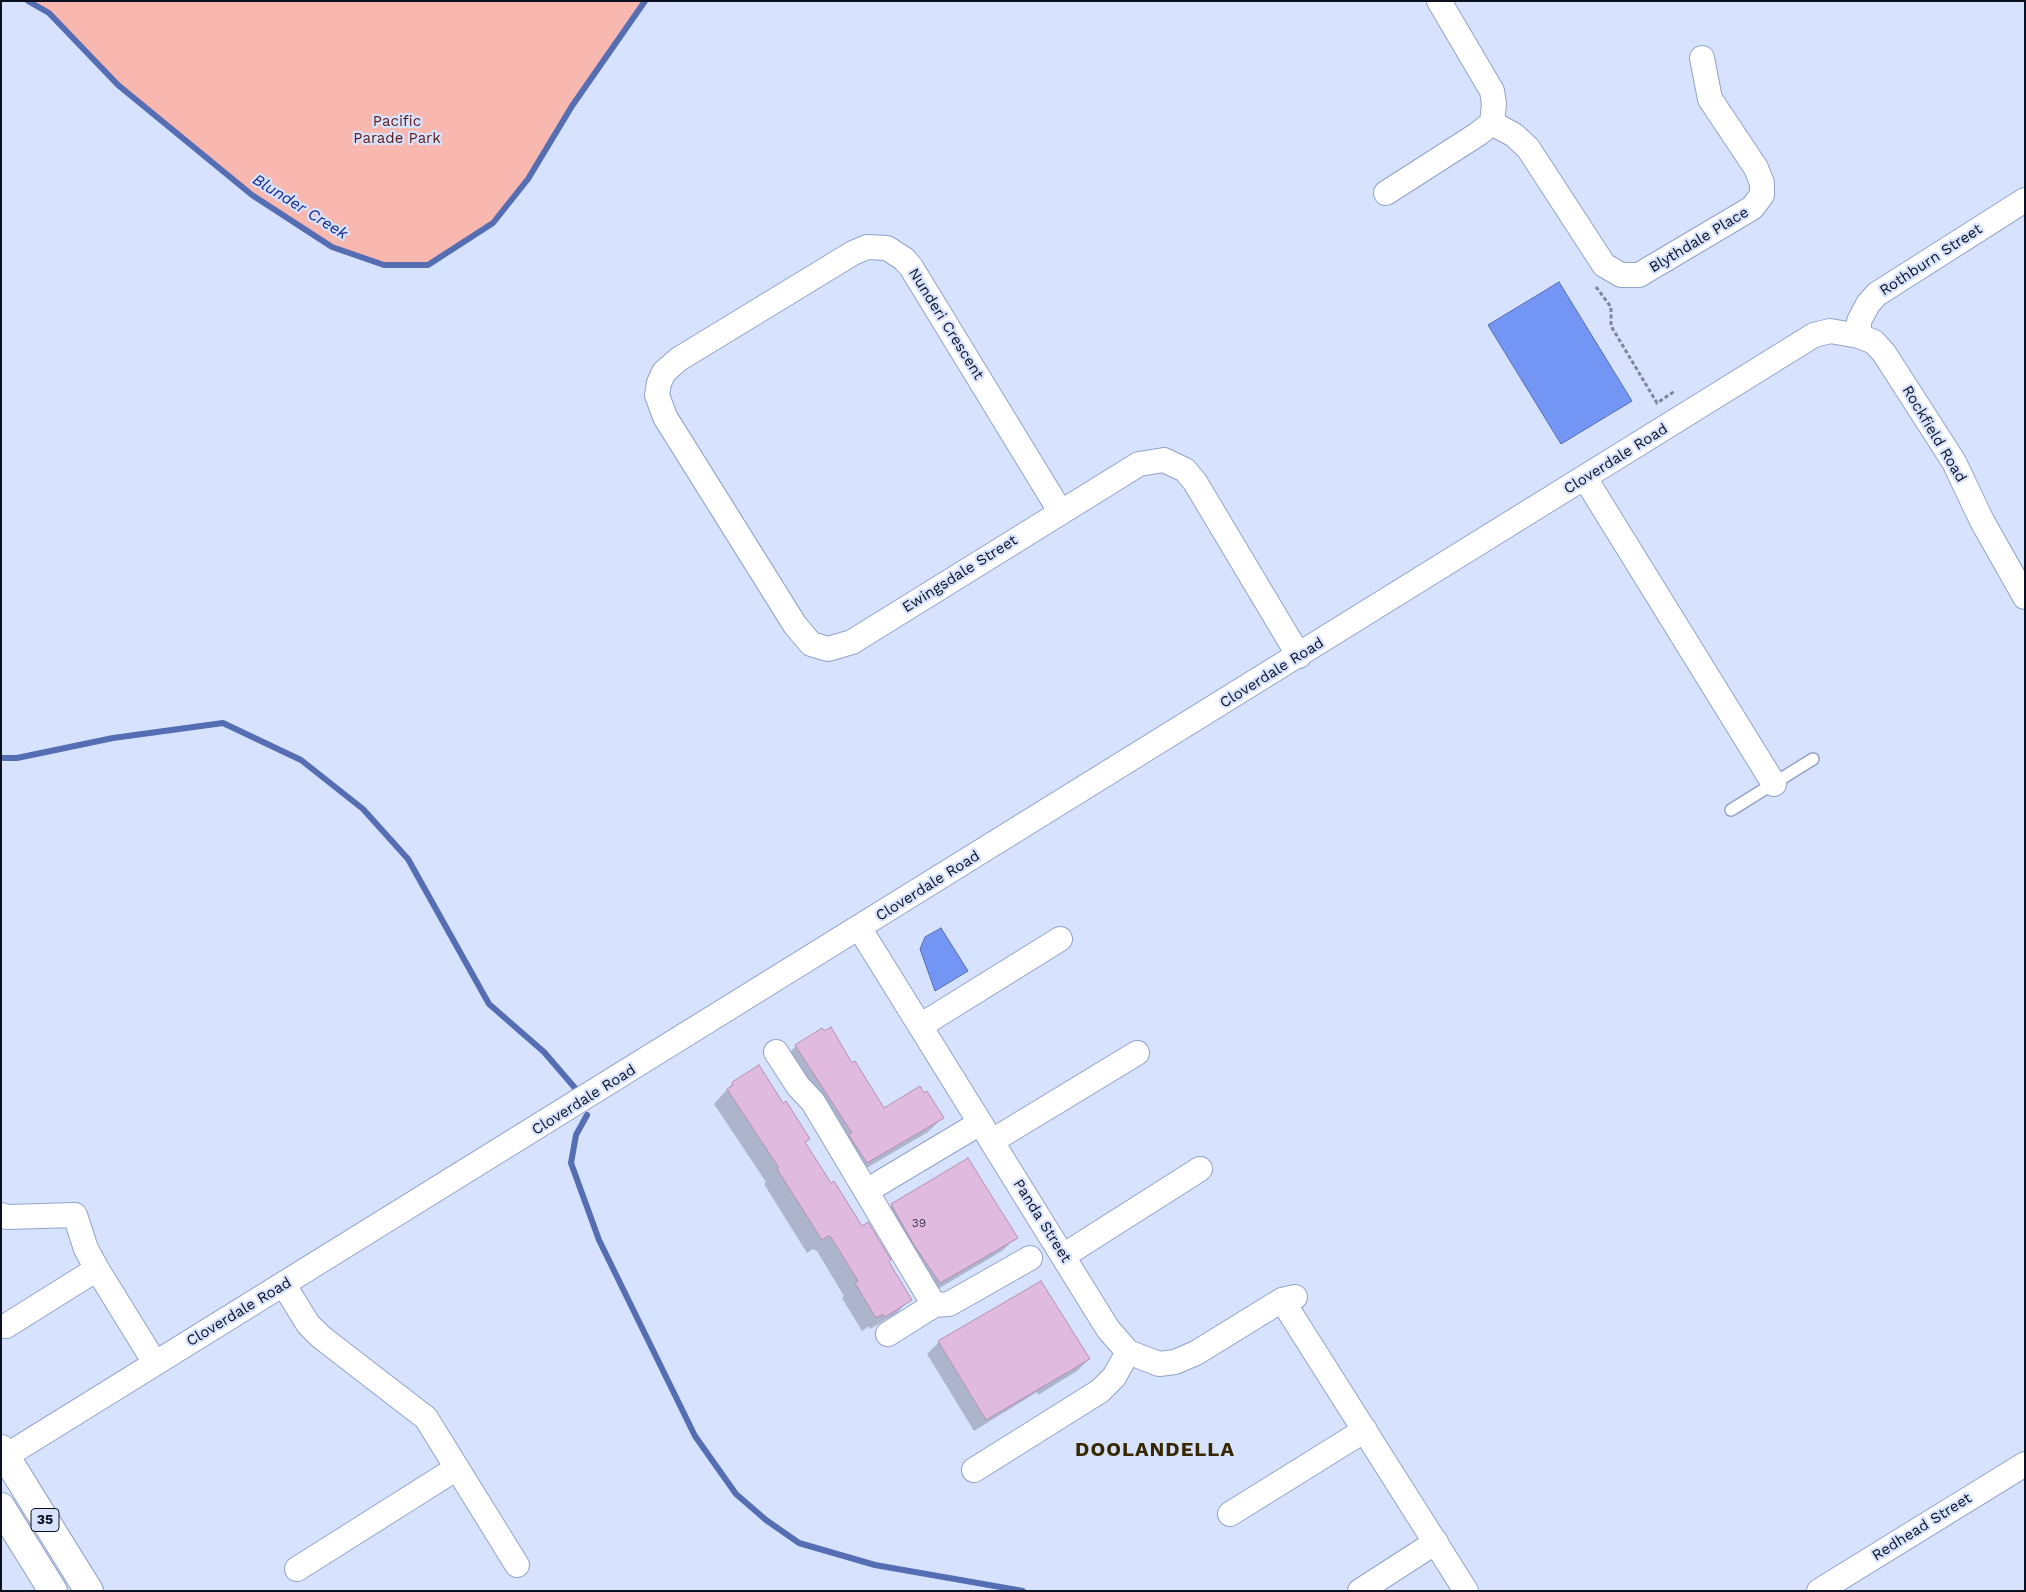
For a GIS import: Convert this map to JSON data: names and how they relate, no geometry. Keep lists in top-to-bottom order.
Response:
{
  "streets": {
    "main road": ["35"],
    "street": [
      "Blythdale Place",
      "Rothburn Street",
      "Nunderi Crescent",
      "Rockfield Road",
      "Cloverdale Road",
      "Ewingsdale Street",
      "Panda Street",
      "Redhead Street"
    ]
  },
  "crossings": [
    ["Rothburn Street", "Rockfield Road"],
    ["Rothburn Street", "Cloverdale Road"],
    ["Nunderi Crescent", "Ewingsdale Street"],
    ["Rockfield Road", "Cloverdale Road"],
    ["Cloverdale Road", "Ewingsdale Street"],
    ["Cloverdale Road", "Panda Street"],
    ["Cloverdale Road", "35"]
  ],
  "districts": ["DOOLANDELLA"],
  "water": ["Blunder Creek"],
  "parks": ["Pacific Parade Park"],
  "house_numbers": ["39"]
}
